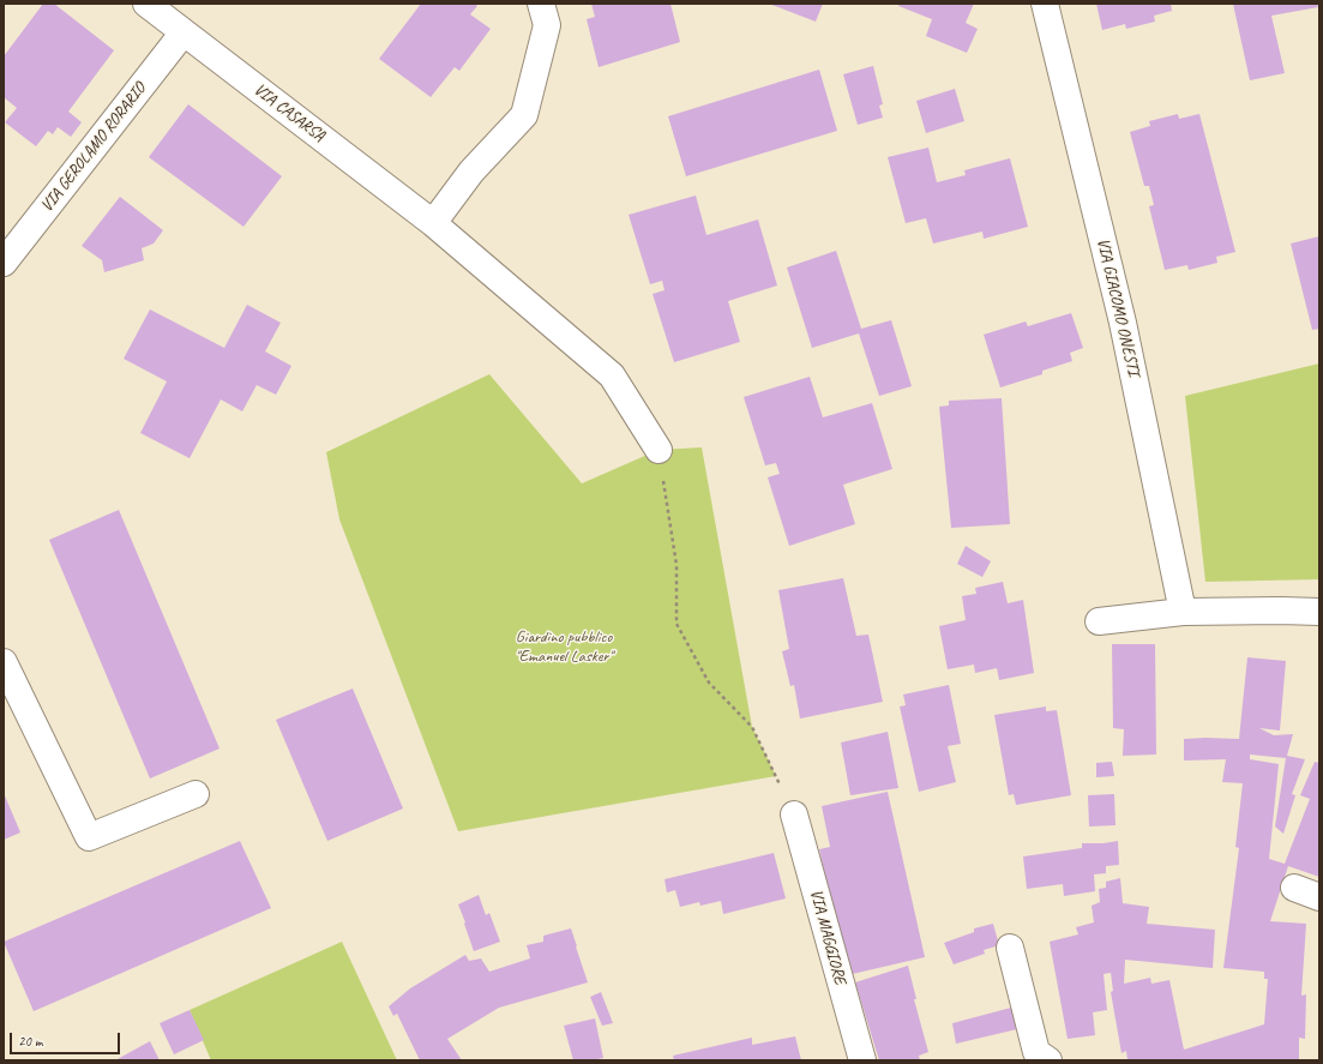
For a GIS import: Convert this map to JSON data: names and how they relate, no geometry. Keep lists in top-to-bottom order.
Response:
{
  "streets": {
    "street": [
      "VIA CASARSA",
      "VIA GEROLAMO RORARIO",
      "VIA GIACOMO ONESTI",
      "VIA MAGGIORE"
    ]
  },
  "crossings": [
    ["VIA CASARSA", "VIA GEROLAMO RORARIO"]
  ],
  "parks": ["Giardino pubblico \"Emanuel Lasker\""],
  "scale_bar": "20 m"
}
